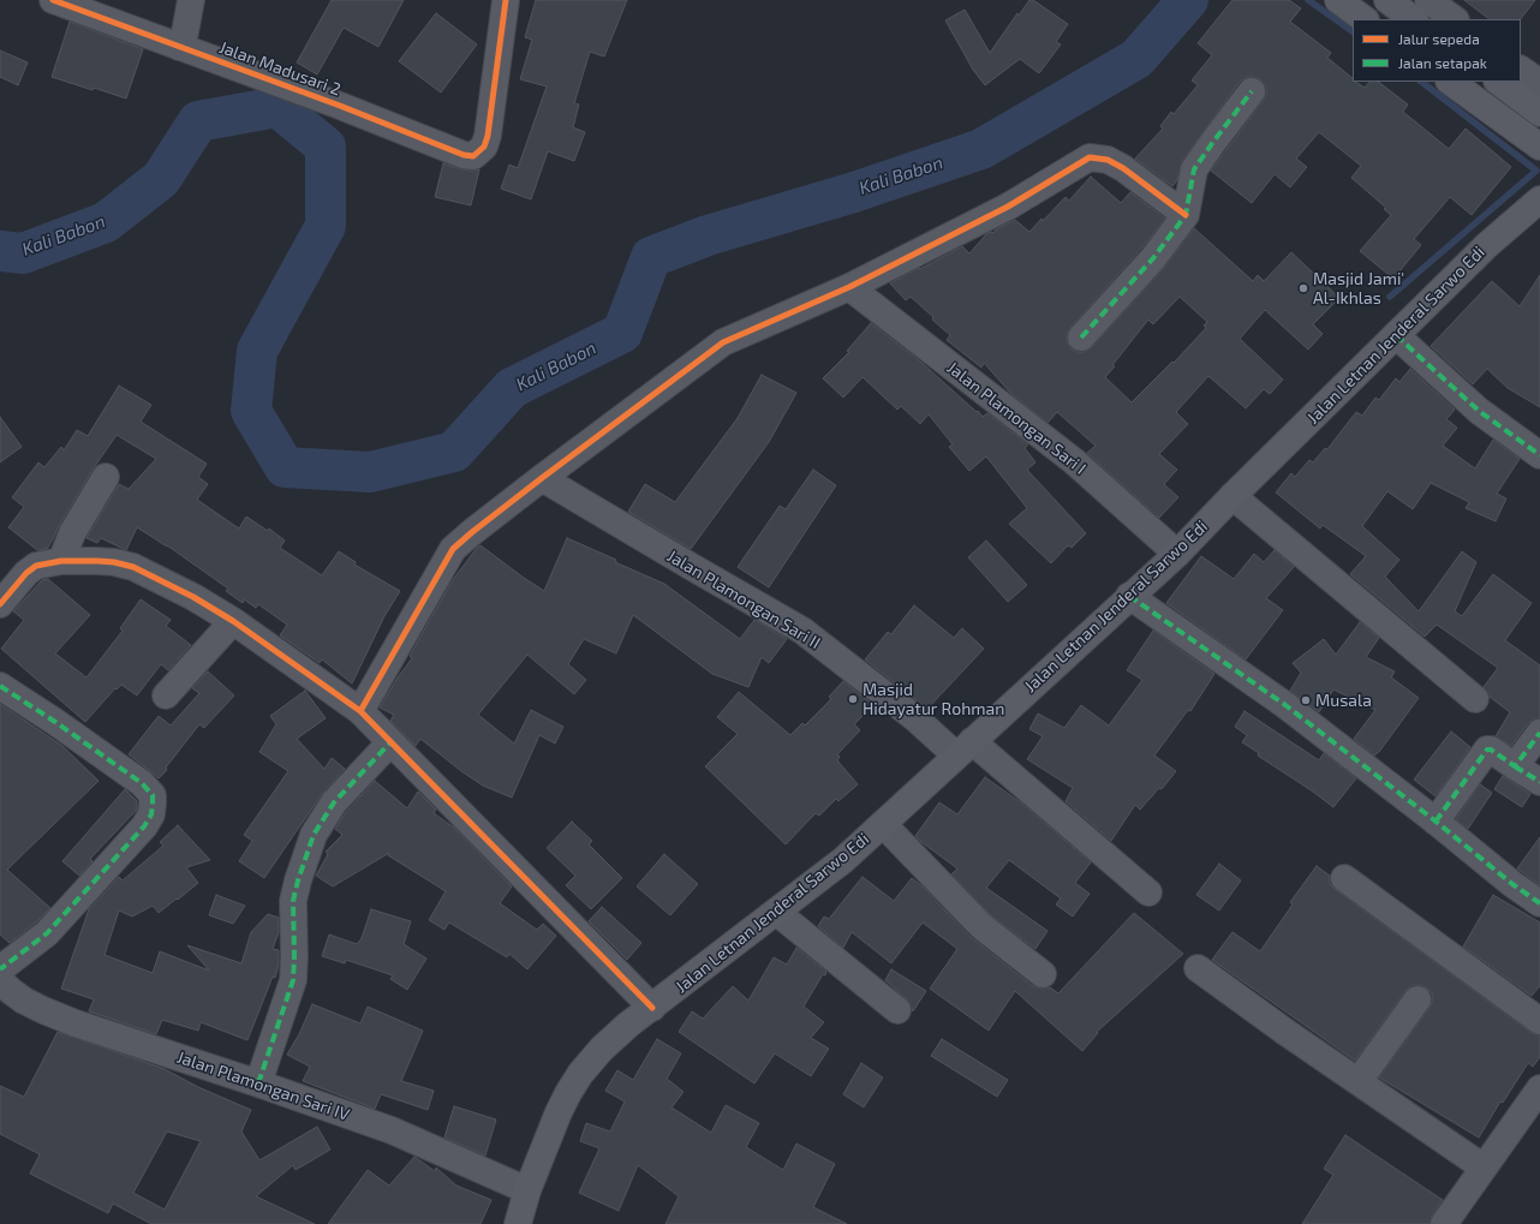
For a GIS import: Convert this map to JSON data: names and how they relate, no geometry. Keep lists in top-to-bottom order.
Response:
{
  "streets": {
    "main road": ["Jalan Letnan Jenderal Sarwo Edi"],
    "street": [
      "Jalan Madusari 2",
      "Jalan Plamongan Sari I",
      "Jalan Plamongan Sari II",
      "Jalan Plamongan Sari IV"
    ]
  },
  "crossings": [
    ["Jalan Letnan Jenderal Sarwo Edi", "Jalan Plamongan Sari I"],
    ["Jalan Letnan Jenderal Sarwo Edi", "Jalan Plamongan Sari II"],
    ["Jalan Letnan Jenderal Sarwo Edi", "Jalan Plamongan Sari IV"]
  ],
  "water": ["Kali Babon"],
  "places": ["Masjid Jami' Al-Ikhlas", "Masjid Hidayatur Rohman", "Musala"],
  "legend": ["Jalur sepeda", "Jalan setapak"]
}
